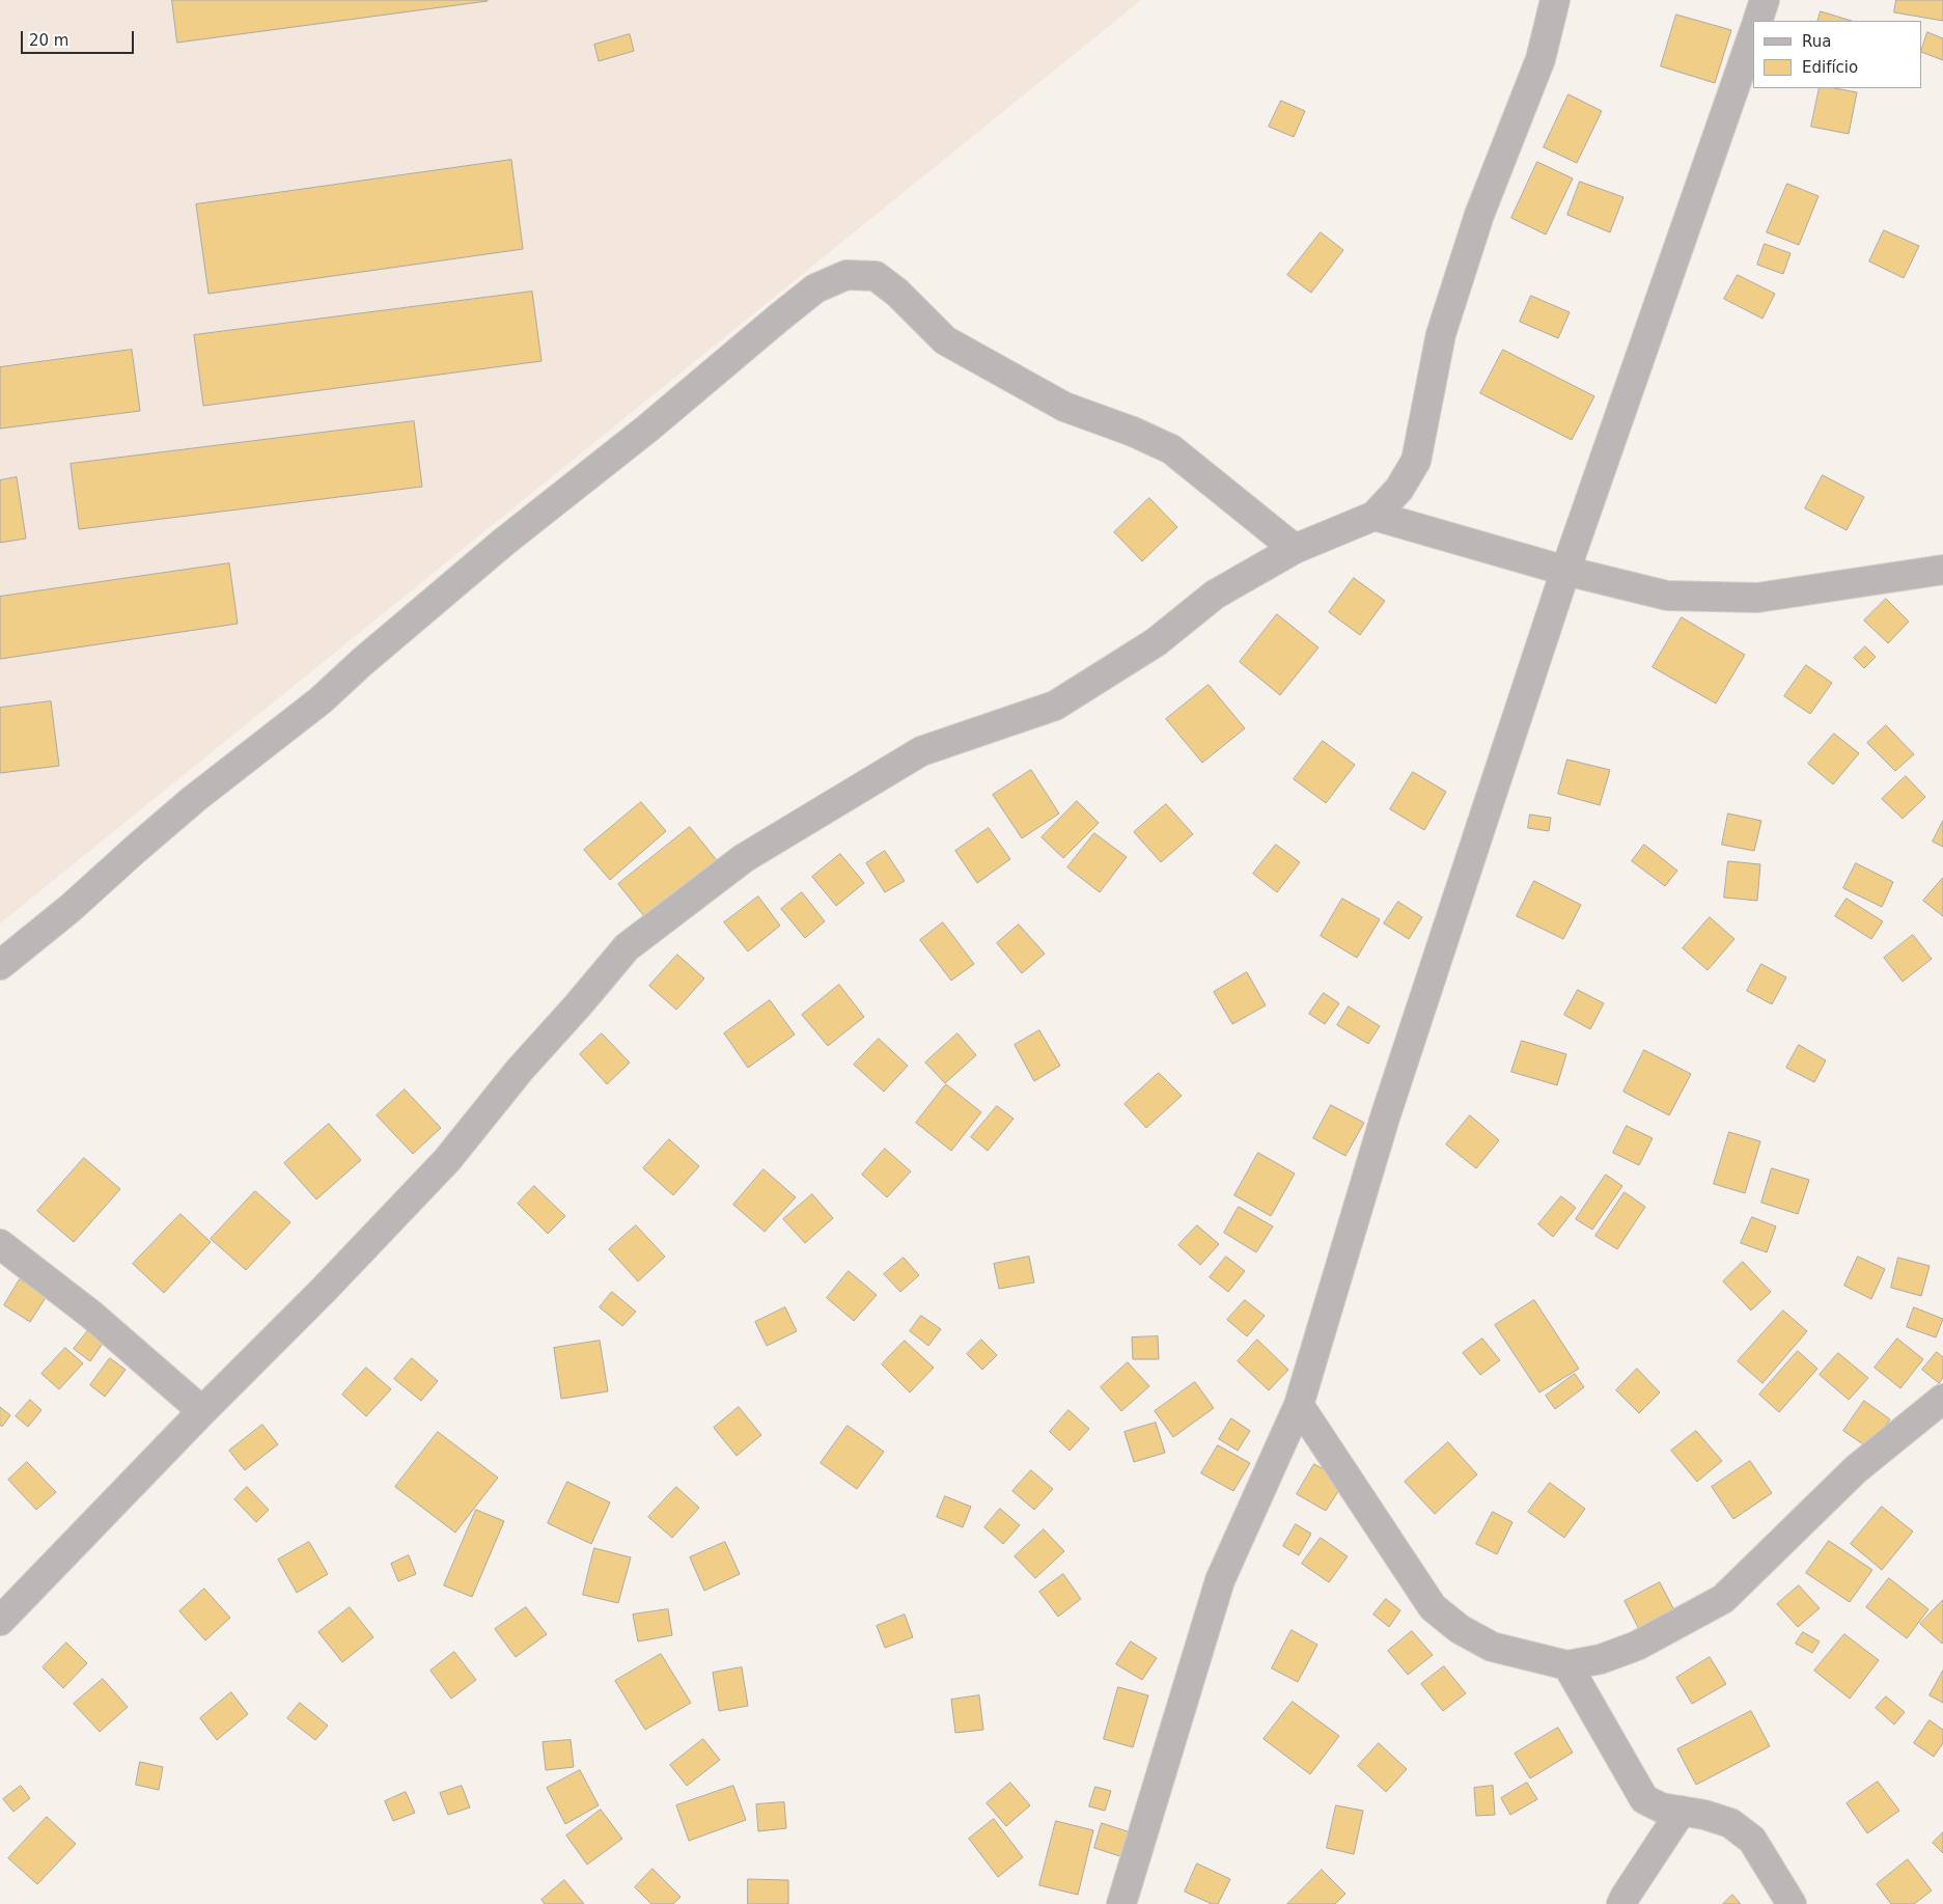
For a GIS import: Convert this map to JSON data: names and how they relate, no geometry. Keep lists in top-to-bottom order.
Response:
{
  "legend": ["Rua", "Edifício"],
  "scale_bar": "20 m"
}
